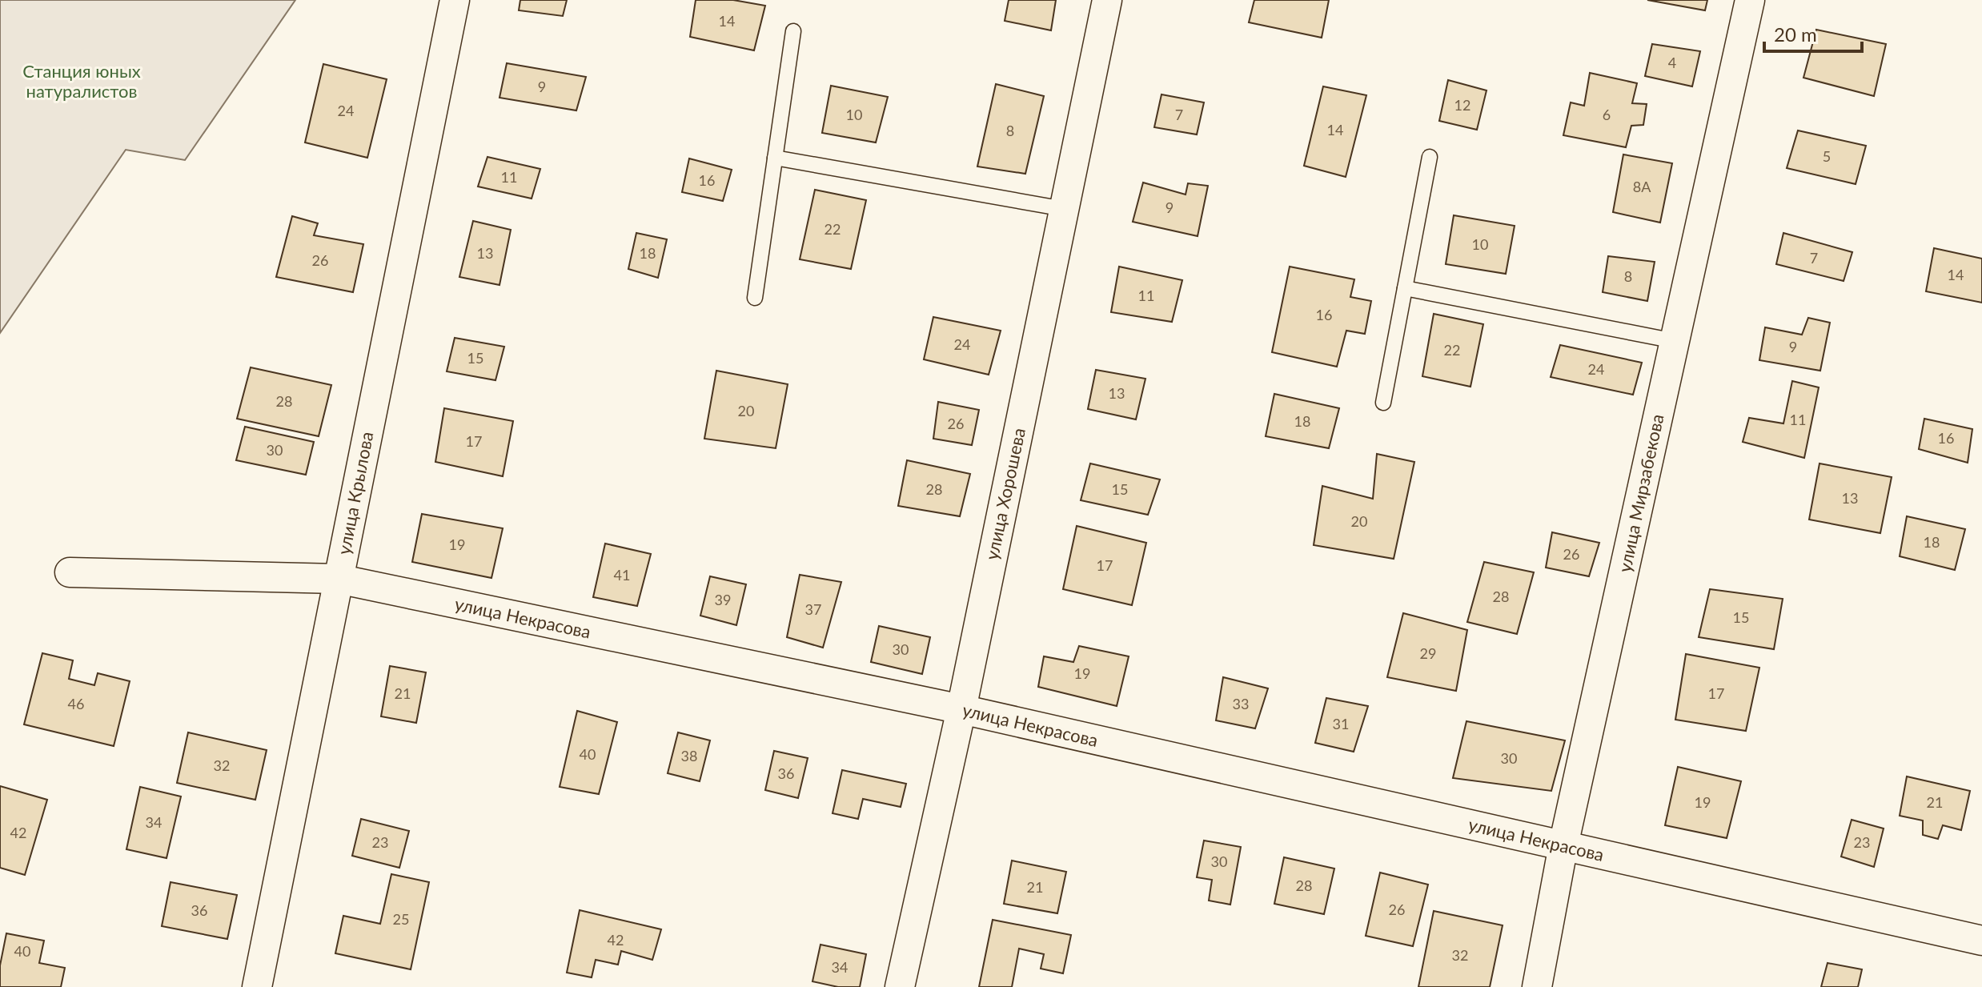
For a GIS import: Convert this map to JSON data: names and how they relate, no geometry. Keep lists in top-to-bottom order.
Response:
{
  "streets": {
    "street": [
      "улица Крылова",
      "улица Мирзабекова",
      "улица Хорошева",
      "улица Некрасова"
    ]
  },
  "crossings": [
    ["улица Крылова", "улица Некрасова"],
    ["улица Мирзабекова", "улица Некрасова"],
    ["улица Хорошева", "улица Некрасова"]
  ],
  "parks": ["Станция юных натуралистов"],
  "house_numbers": [
    "14",
    "4",
    "9",
    "12",
    "24",
    "10",
    "7",
    "6",
    "14",
    "8",
    "5",
    "11",
    "16",
    "8А",
    "9",
    "22",
    "10",
    "13",
    "18",
    "7",
    "26",
    "14",
    "8",
    "11",
    "16",
    "24",
    "9",
    "22",
    "15",
    "24",
    "13",
    "28",
    "20",
    "11",
    "18",
    "26",
    "16",
    "17",
    "30",
    "28",
    "15",
    "13",
    "20",
    "18",
    "19",
    "26",
    "17",
    "41",
    "28",
    "39",
    "37",
    "15",
    "30",
    "29",
    "19",
    "21",
    "17",
    "46",
    "33",
    "31",
    "40",
    "38",
    "30",
    "32",
    "36",
    "19",
    "21",
    "34",
    "42",
    "23",
    "23",
    "30",
    "28",
    "21",
    "26",
    "36",
    "25",
    "42",
    "40",
    "32",
    "34"
  ],
  "scale_bar": "20 m"
}
